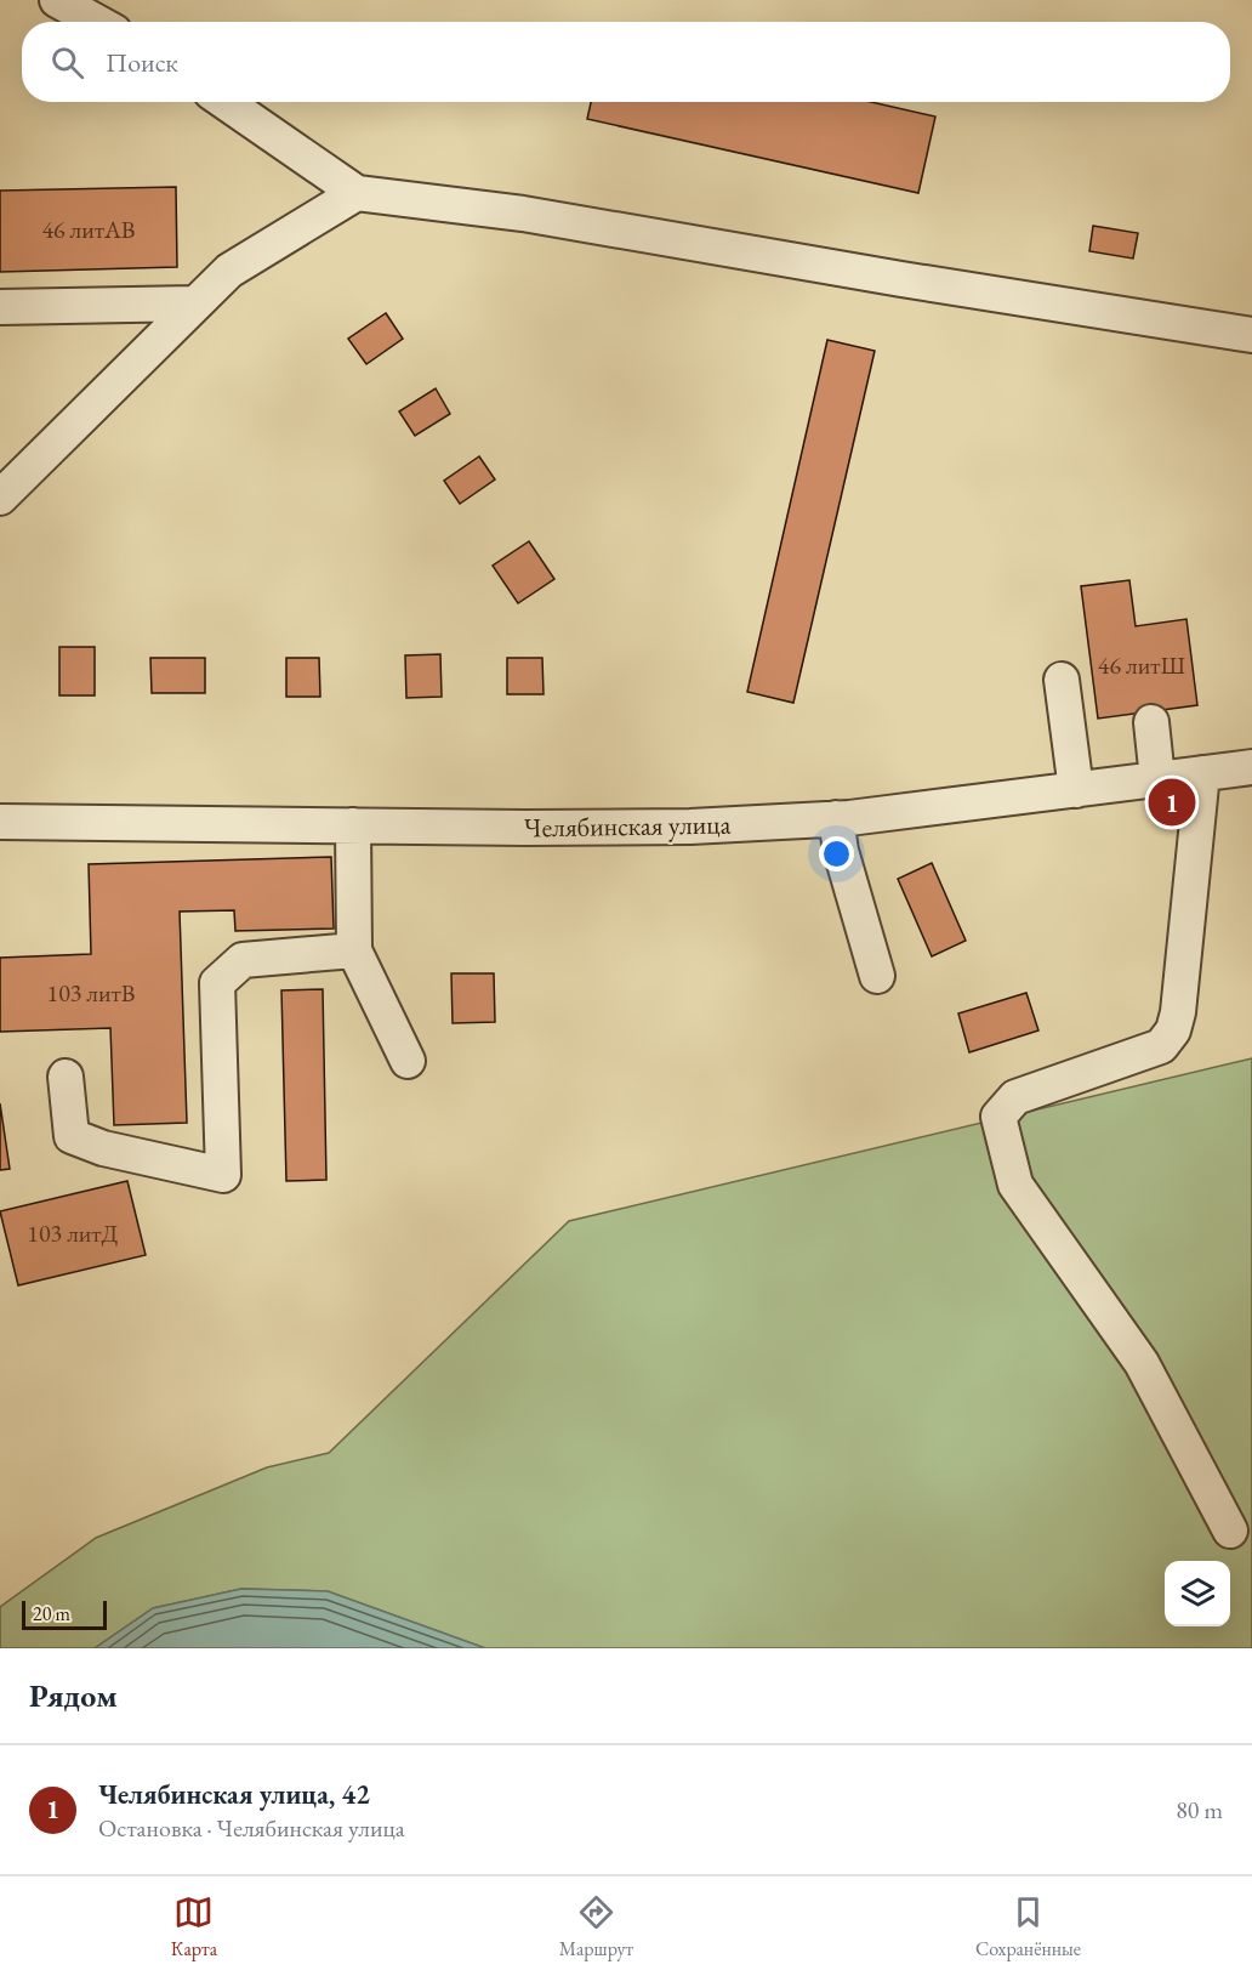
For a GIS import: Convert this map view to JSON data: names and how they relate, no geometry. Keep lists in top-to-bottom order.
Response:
{
  "streets": {
    "street": ["Челябинская улица"]
  },
  "house_numbers": [
    "46 литАВ",
    "46 литШ",
    "103 литВ",
    "103 литД"
  ],
  "scale_bar": "20 m",
  "page": {
    "search": "Поиск",
    "pins": "1",
    "scale": "20 m",
    "heading": "Рядом",
    "list": [
      {
        "mark": "1",
        "name": "Челябинская улица, 42",
        "note": "Остановка · Челябинская улица",
        "value": "80 m"
      }
    ],
    "nav": ["Карта", "Маршрут", "Сохранённые"]
  }
}
